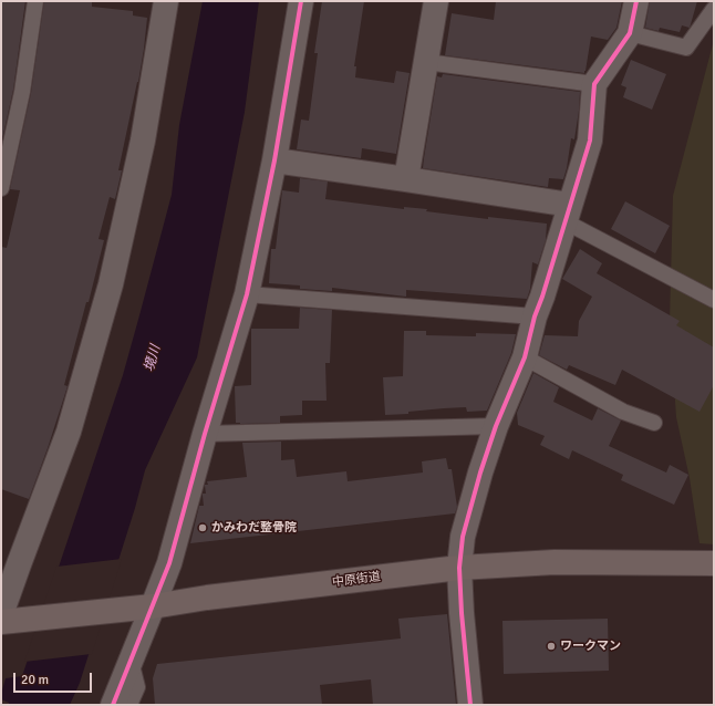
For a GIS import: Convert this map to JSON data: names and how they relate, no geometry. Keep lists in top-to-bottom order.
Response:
{
  "streets": {
    "main road": ["中原街道"]
  },
  "water": ["境川"],
  "places": ["かみわだ整骨院", "ワークマン"],
  "scale_bar": "20 m"
}
